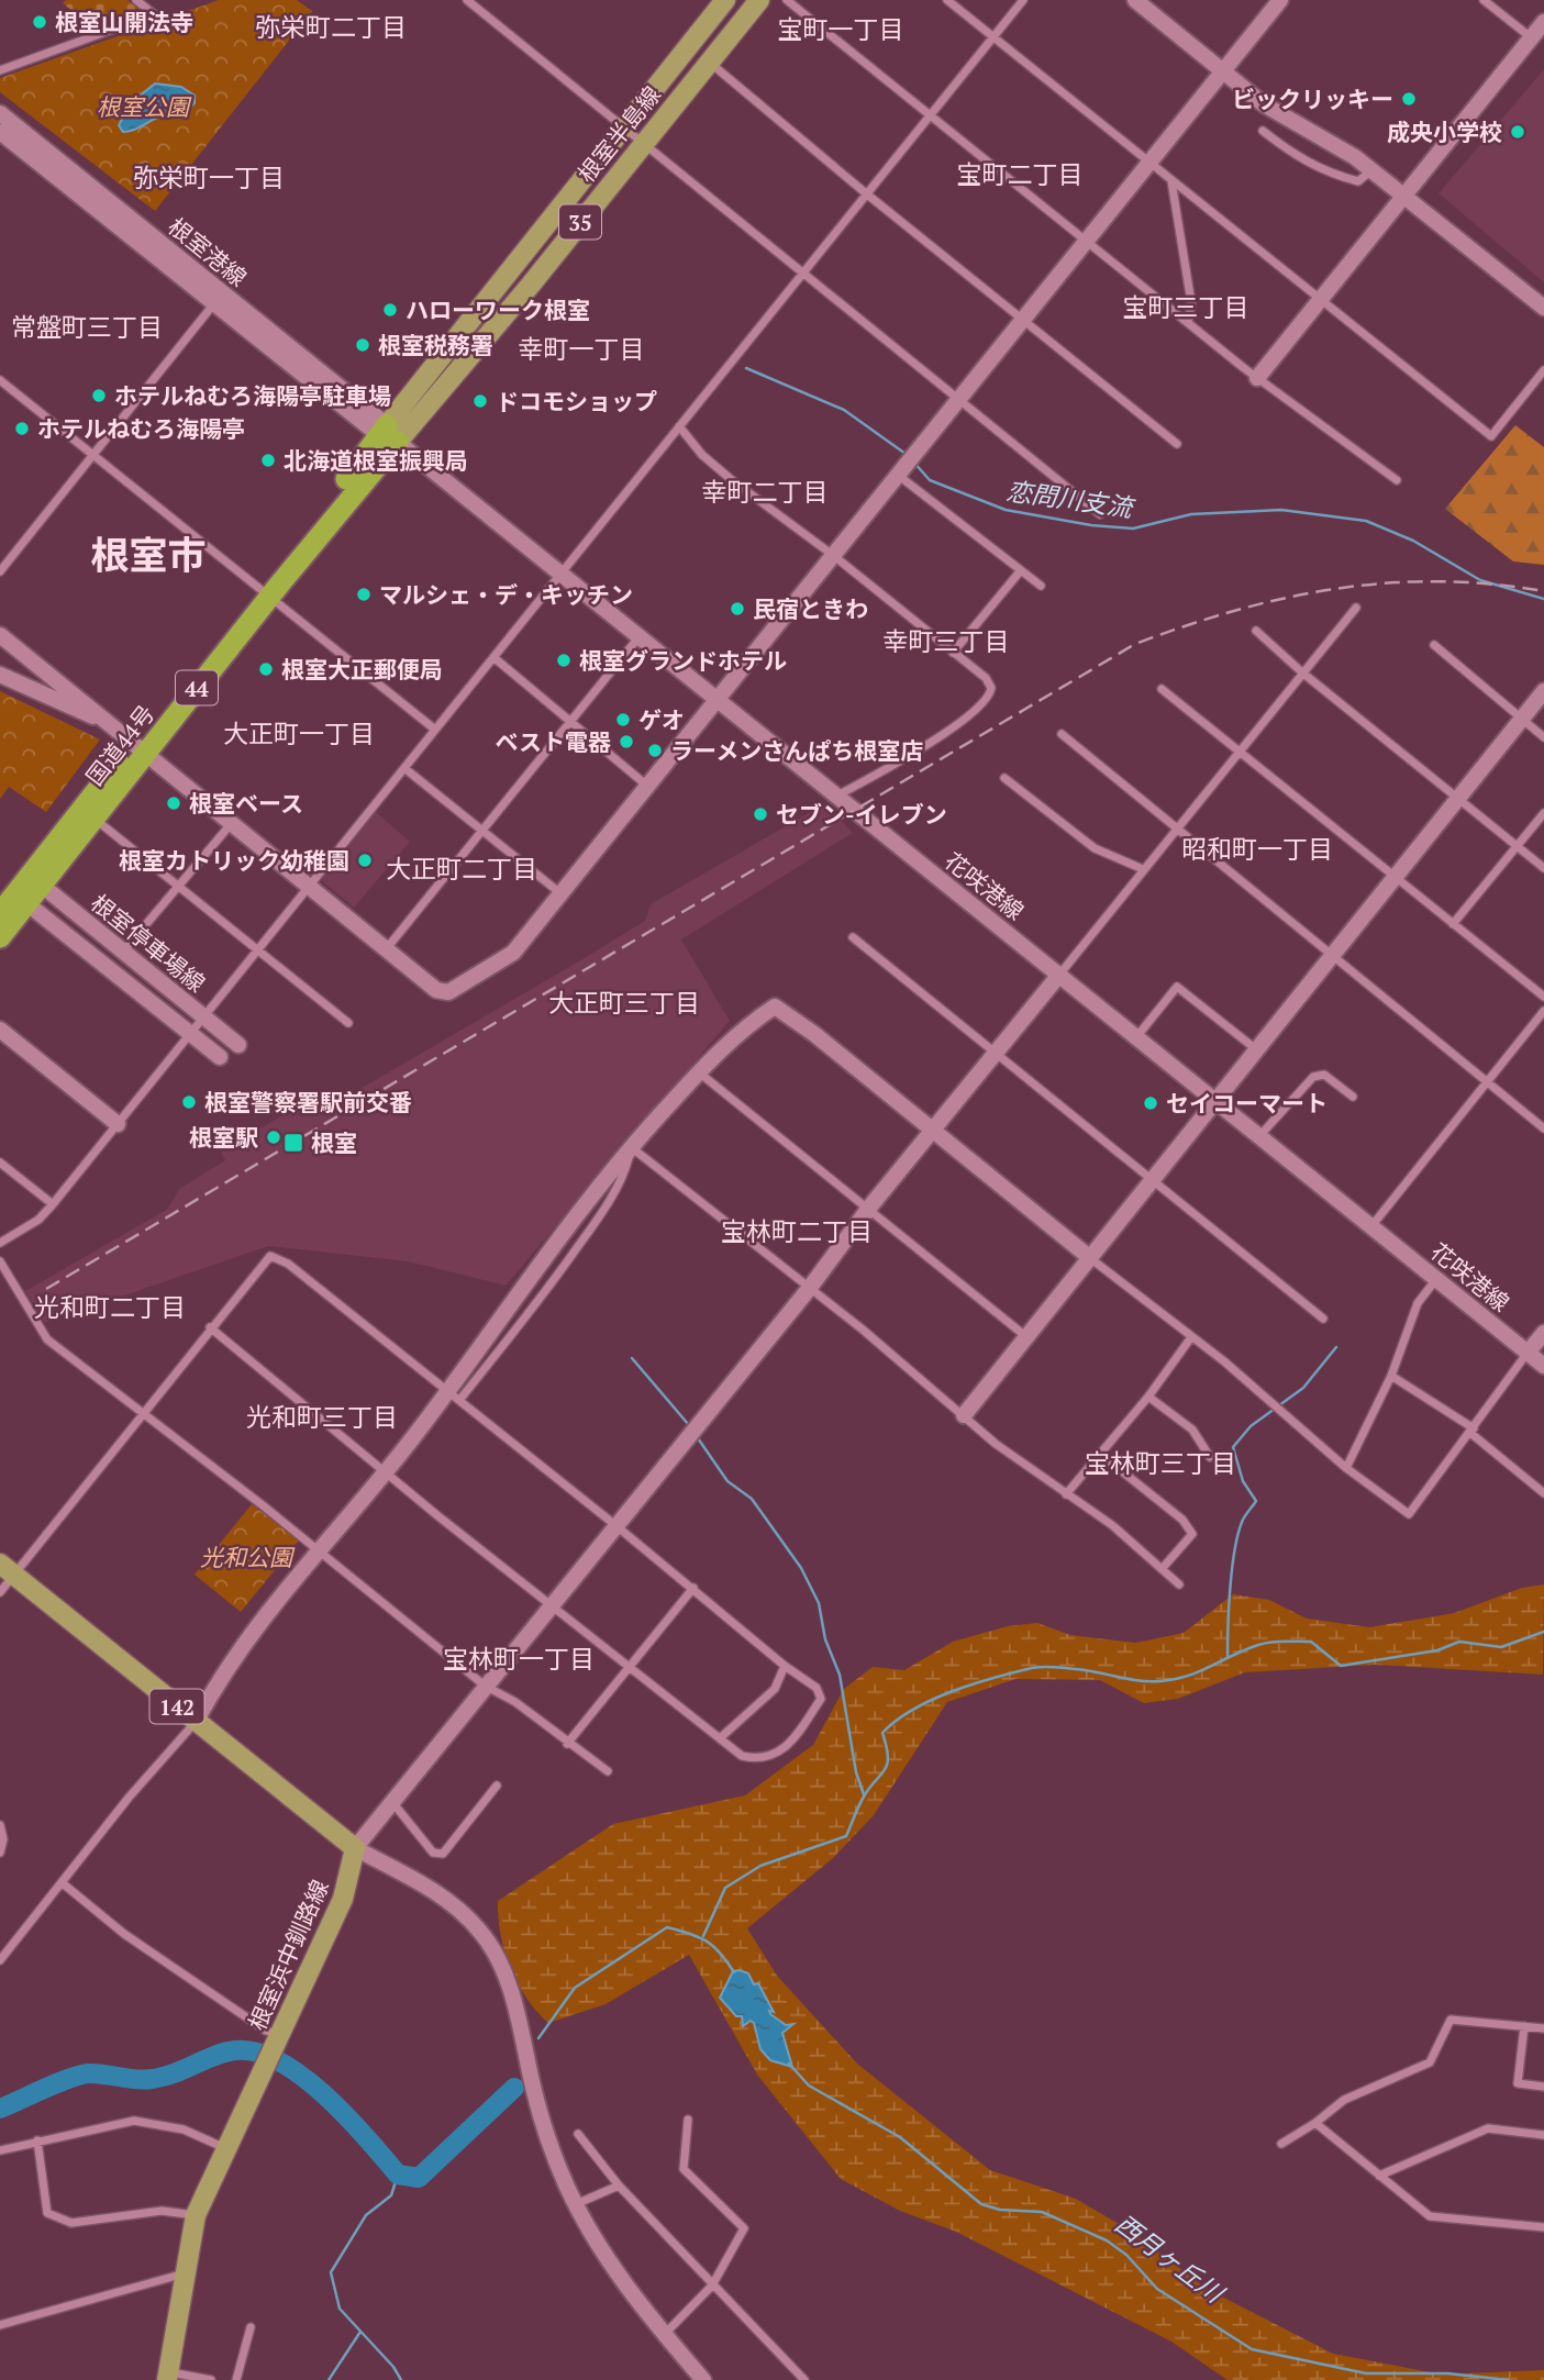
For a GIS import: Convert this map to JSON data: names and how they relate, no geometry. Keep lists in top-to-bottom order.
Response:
{
  "streets": {
    "highway": ["44", "国道44号"],
    "main road": [
      "根室半島線",
      "35",
      "142",
      "根室浜中釧路線"
    ],
    "street": ["根室港線", "花咲港線", "根室停車場線"]
  },
  "crossings": [
    ["根室半島線", "根室港線"],
    ["根室半島線", "国道44号"],
    ["根室半島線", "花咲港線"],
    ["根室港線", "国道44号"],
    ["根室港線", "花咲港線"],
    ["国道44号", "花咲港線"],
    ["国道44号", "根室停車場線"],
    ["142", "根室浜中釧路線"]
  ],
  "districts": [
    "弥栄町二丁目",
    "宝町一丁目",
    "宝町二丁目",
    "弥栄町一丁目",
    "宝町三丁目",
    "常盤町三丁目",
    "幸町一丁目",
    "幸町二丁目",
    "根室市",
    "幸町三丁目",
    "大正町一丁目",
    "昭和町一丁目",
    "大正町二丁目",
    "大正町三丁目",
    "宝林町二丁目",
    "光和町二丁目",
    "光和町三丁目",
    "宝林町三丁目",
    "宝林町一丁目"
  ],
  "water": ["恋問川支流", "西月ヶ丘川"],
  "parks": ["根室公園", "光和公園"],
  "places": {
    "other": [
      "根室山開法寺",
      "ビックリッキー",
      "成央小学校",
      "ハローワーク根室",
      "根室税務署",
      "ホテルねむろ海陽亭駐車場",
      "ドコモショップ",
      "ホテルねむろ海陽亭",
      "北海道根室振興局",
      "マルシェ・デ・キッチン",
      "民宿ときわ",
      "根室グランドホテル",
      "根室大正郵便局",
      "ゲオ",
      "ベスト電器",
      "ラーメンさんぱち根室店",
      "根室ベース",
      "セブン-イレブン",
      "根室カトリック幼稚園",
      "根室警察署駅前交番",
      "セイコーマート",
      "根室駅"
    ],
    "transit": ["根室"]
  }
}
